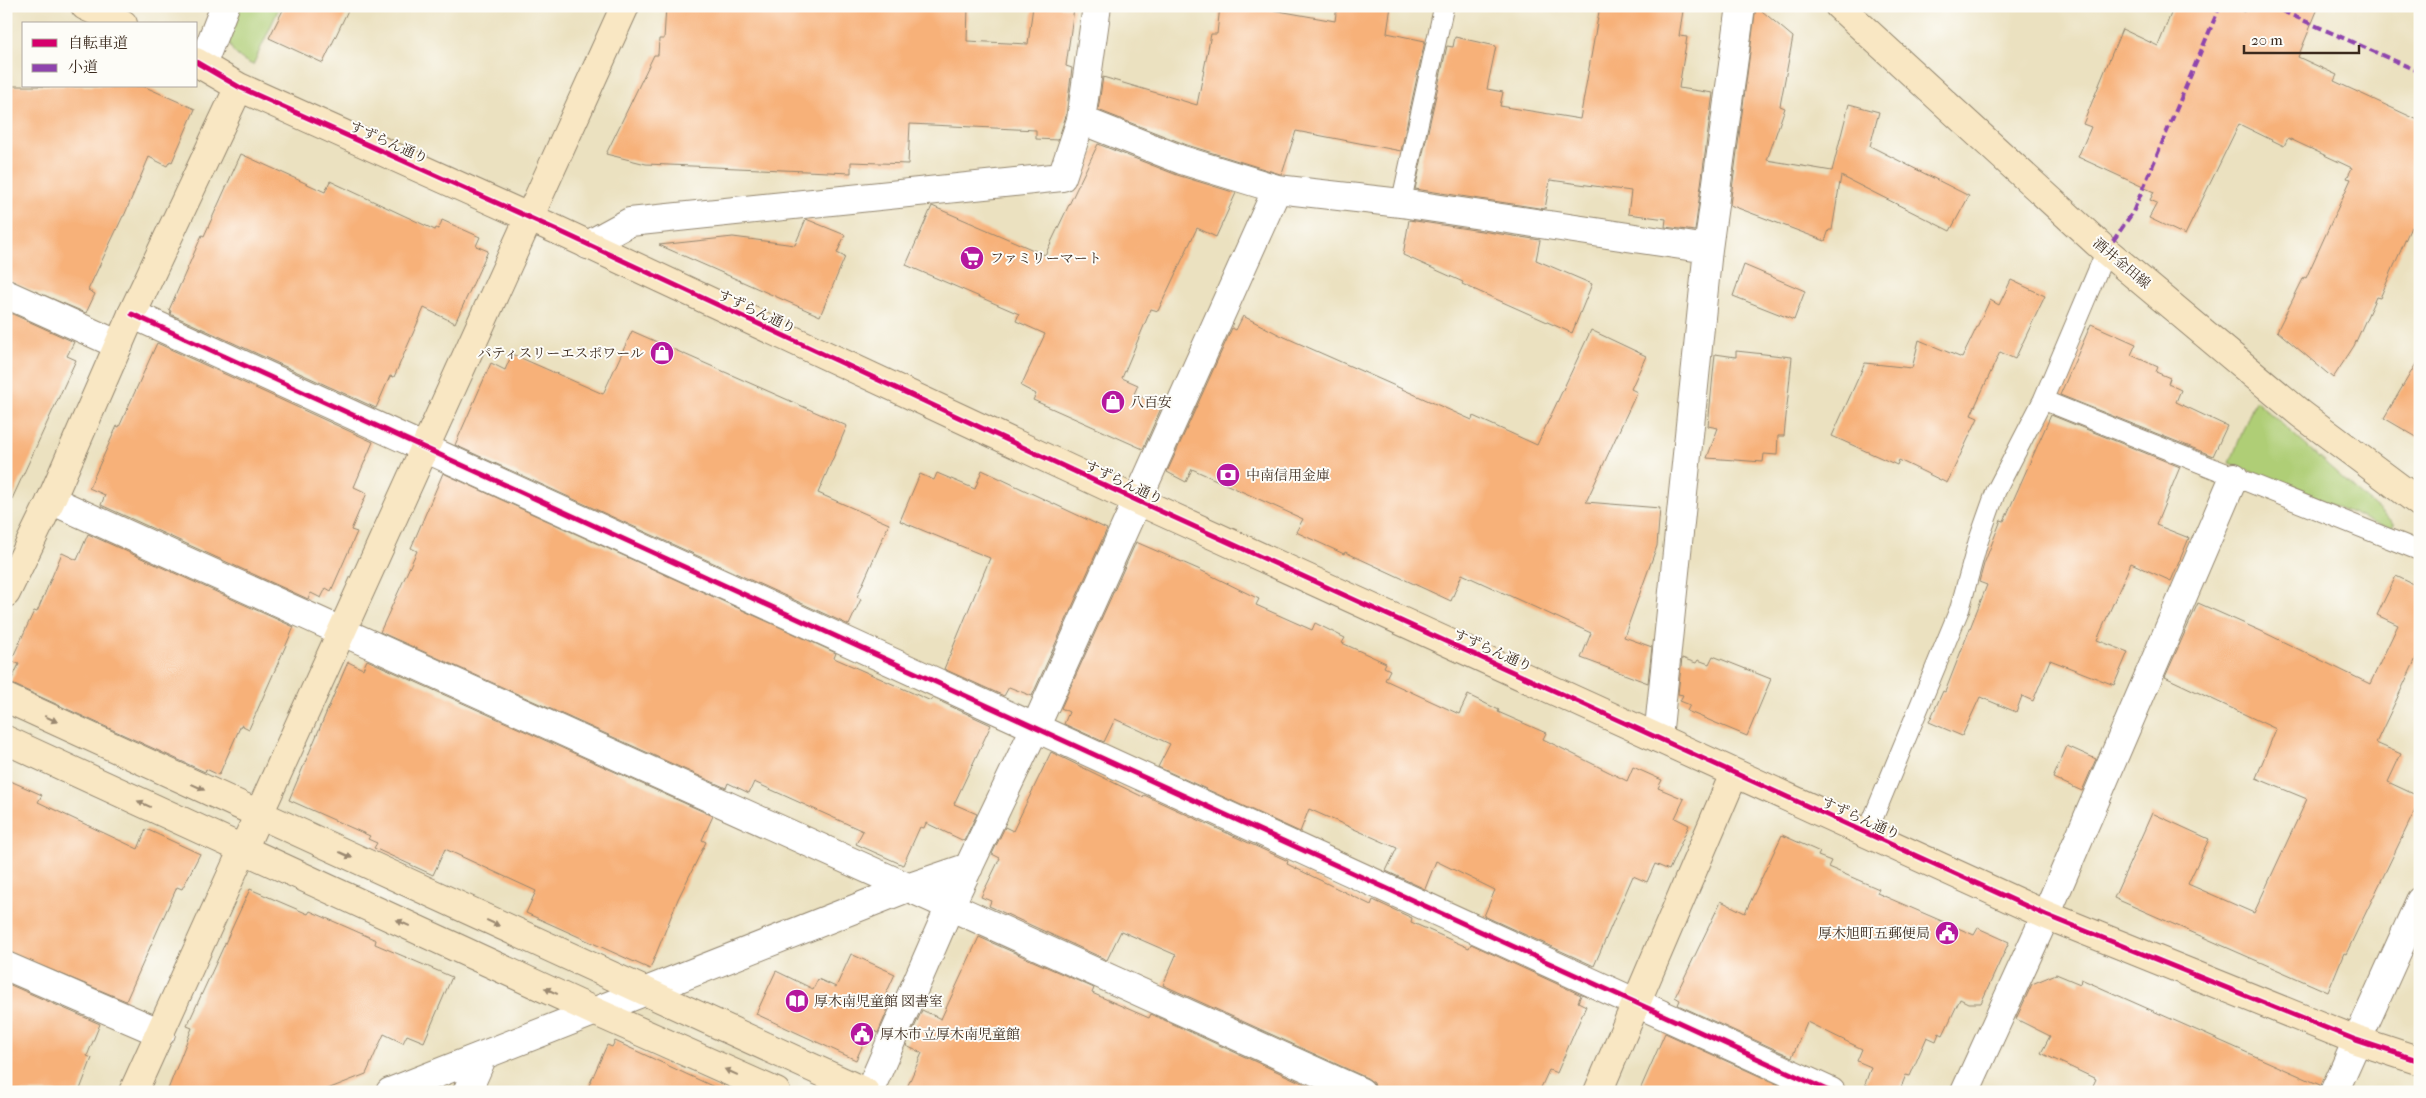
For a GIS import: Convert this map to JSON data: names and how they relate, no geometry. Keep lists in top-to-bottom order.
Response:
{
  "streets": {
    "street": ["すずらん通り", "酒井金田線"]
  },
  "places": {
    "supermarket": ["ファミリーマート"],
    "shop": ["パティスリーエスポワール", "八百安"],
    "bank": ["中南信用金庫"],
    "public building": ["厚木旭町五郵便局", "厚木市立厚木南児童館"],
    "library": ["厚木南児童館 図書室"]
  },
  "legend": ["自転車道", "小道"],
  "scale_bar": "20 m"
}
